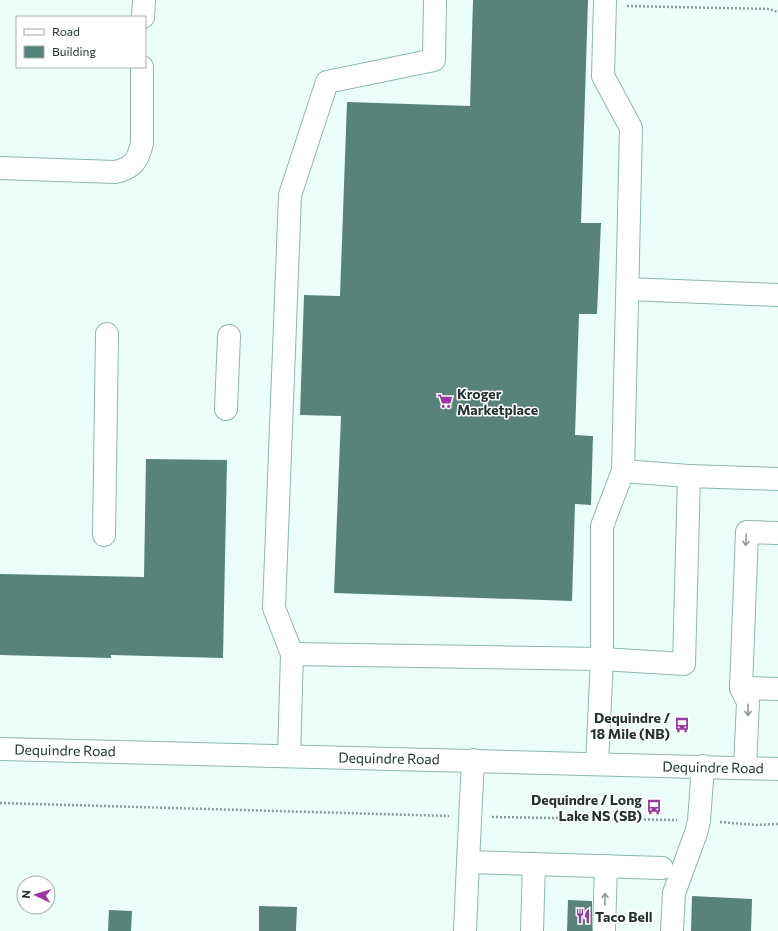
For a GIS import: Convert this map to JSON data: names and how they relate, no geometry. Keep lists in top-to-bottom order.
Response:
{
  "streets": {
    "main road": ["Dequindre Road"]
  },
  "places": {
    "supermarket": ["Kroger Marketplace"],
    "bus stop": ["Dequindre / 18 Mile (NB)", "Dequindre / Long Lake NS (SB)"],
    "restaurant": ["Taco Bell"]
  },
  "legend": ["Road", "Building"],
  "north": "left"
}
